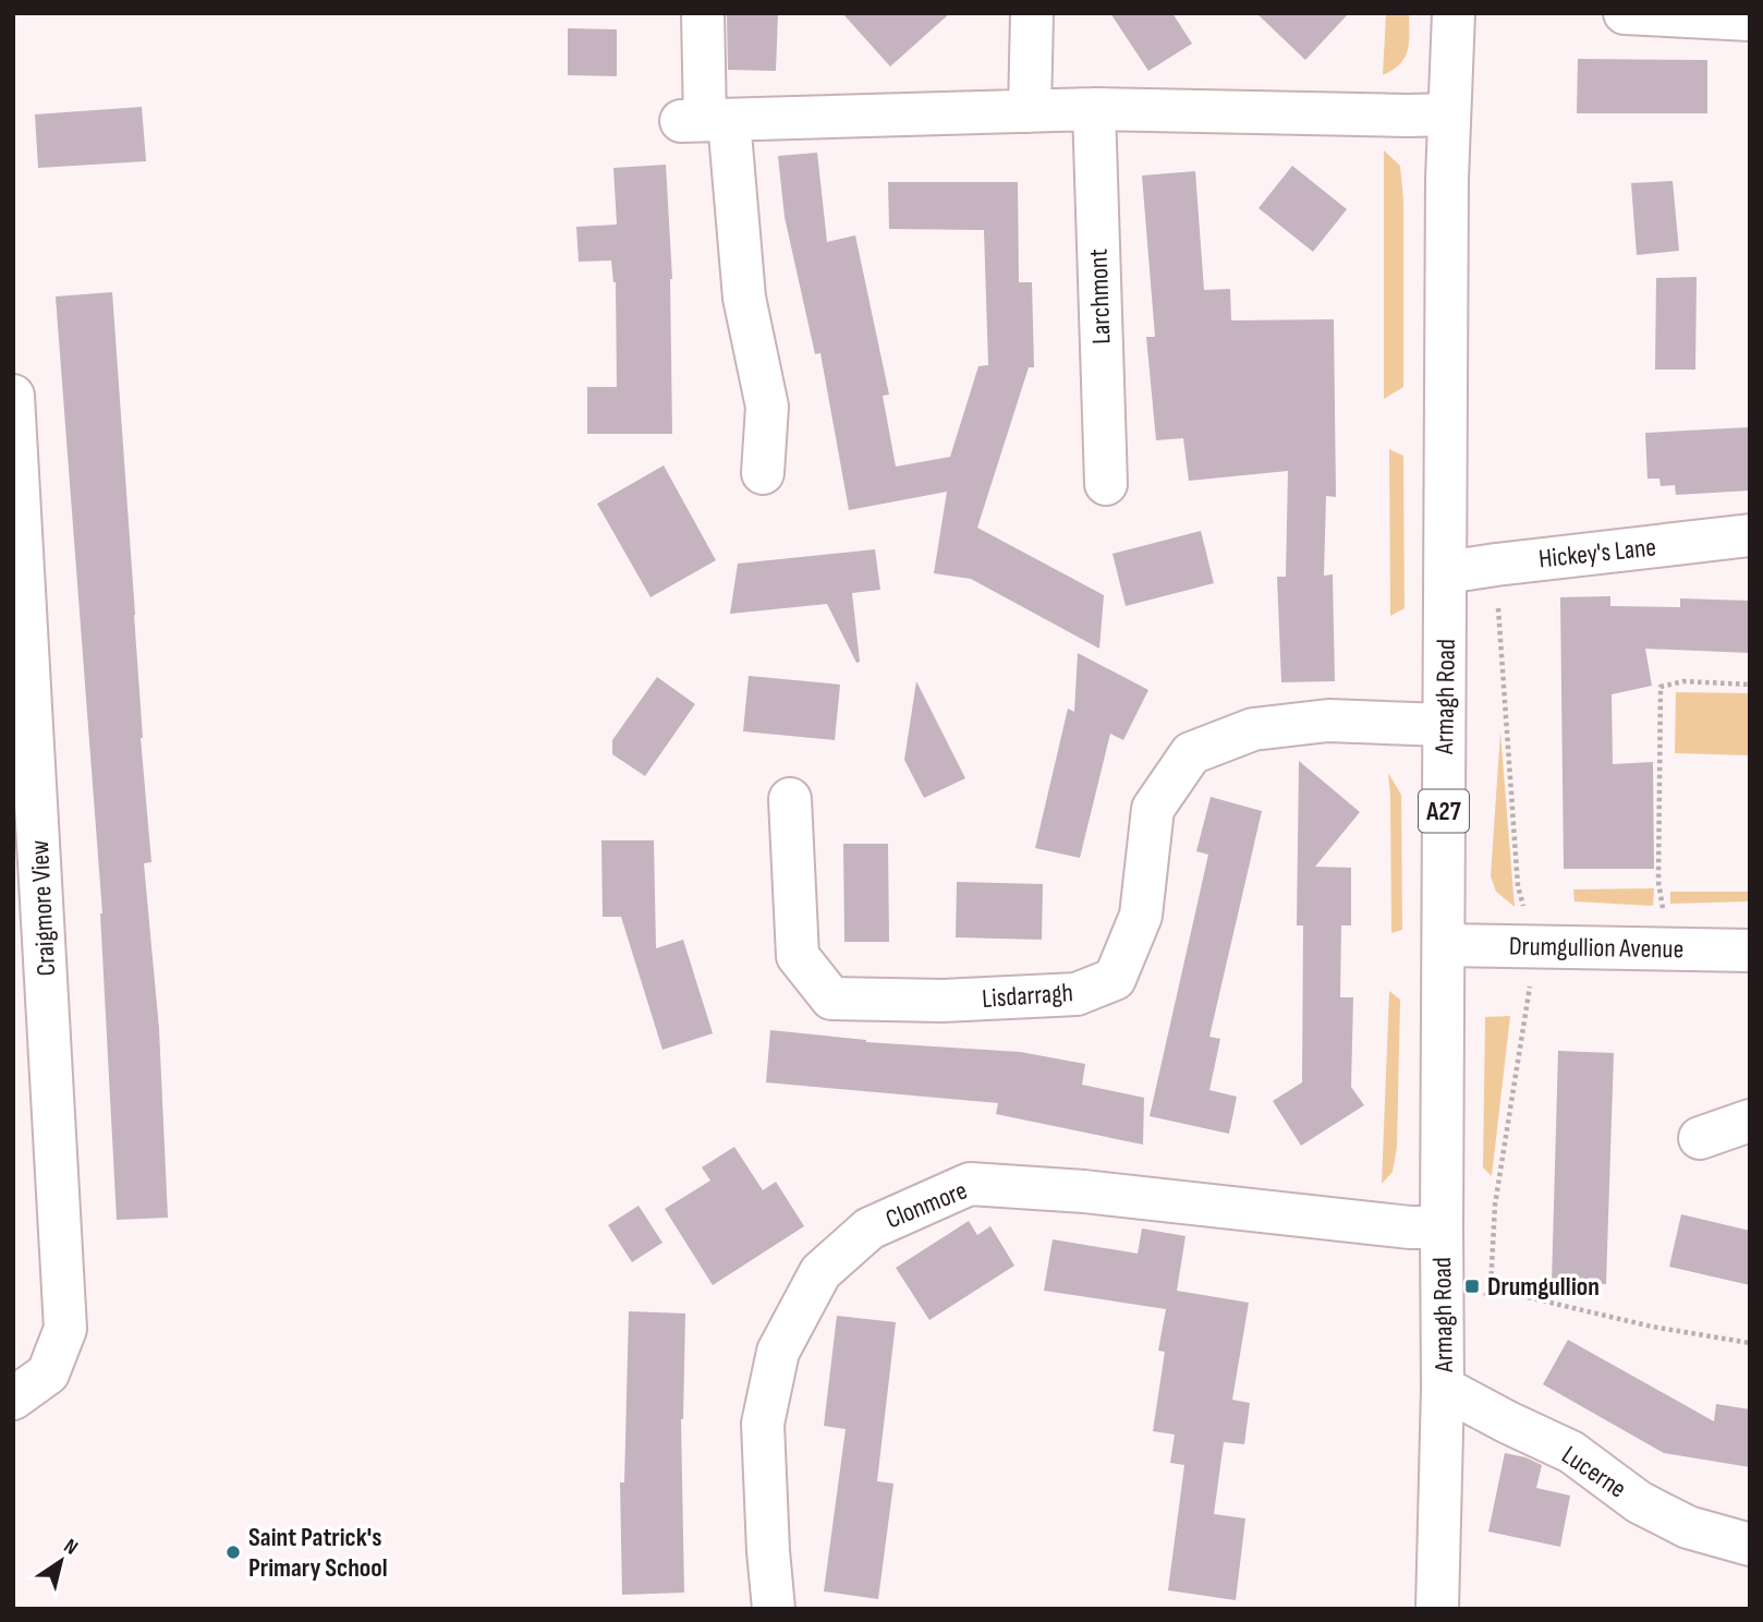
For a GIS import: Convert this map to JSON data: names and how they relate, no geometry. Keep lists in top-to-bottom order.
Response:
{
  "streets": {
    "street": [
      "Larchmont",
      "Hickey's Lane",
      "Armagh Road",
      "A27",
      "Craigmore View",
      "Drumgullion Avenue",
      "Lisdarragh",
      "Clonmore",
      "Lucerne"
    ]
  },
  "crossings": [
    ["Hickey's Lane", "Armagh Road"],
    ["Armagh Road", "Drumgullion Avenue"],
    ["Armagh Road", "Lisdarragh"],
    ["Armagh Road", "Clonmore"],
    ["Armagh Road", "Lucerne"]
  ],
  "places": {
    "transit": ["Drumgullion"],
    "other": ["Saint Patrick's Primary School"]
  },
  "north": "top right"
}
